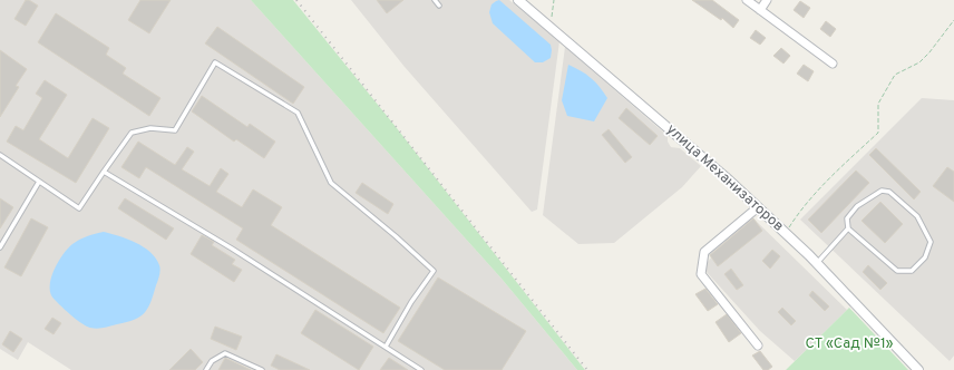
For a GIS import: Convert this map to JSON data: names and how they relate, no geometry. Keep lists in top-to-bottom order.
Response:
{
  "streets": {
    "street": ["улица Механизаторов"]
  },
  "parks": ["СТ «Сад №1»"]
}
